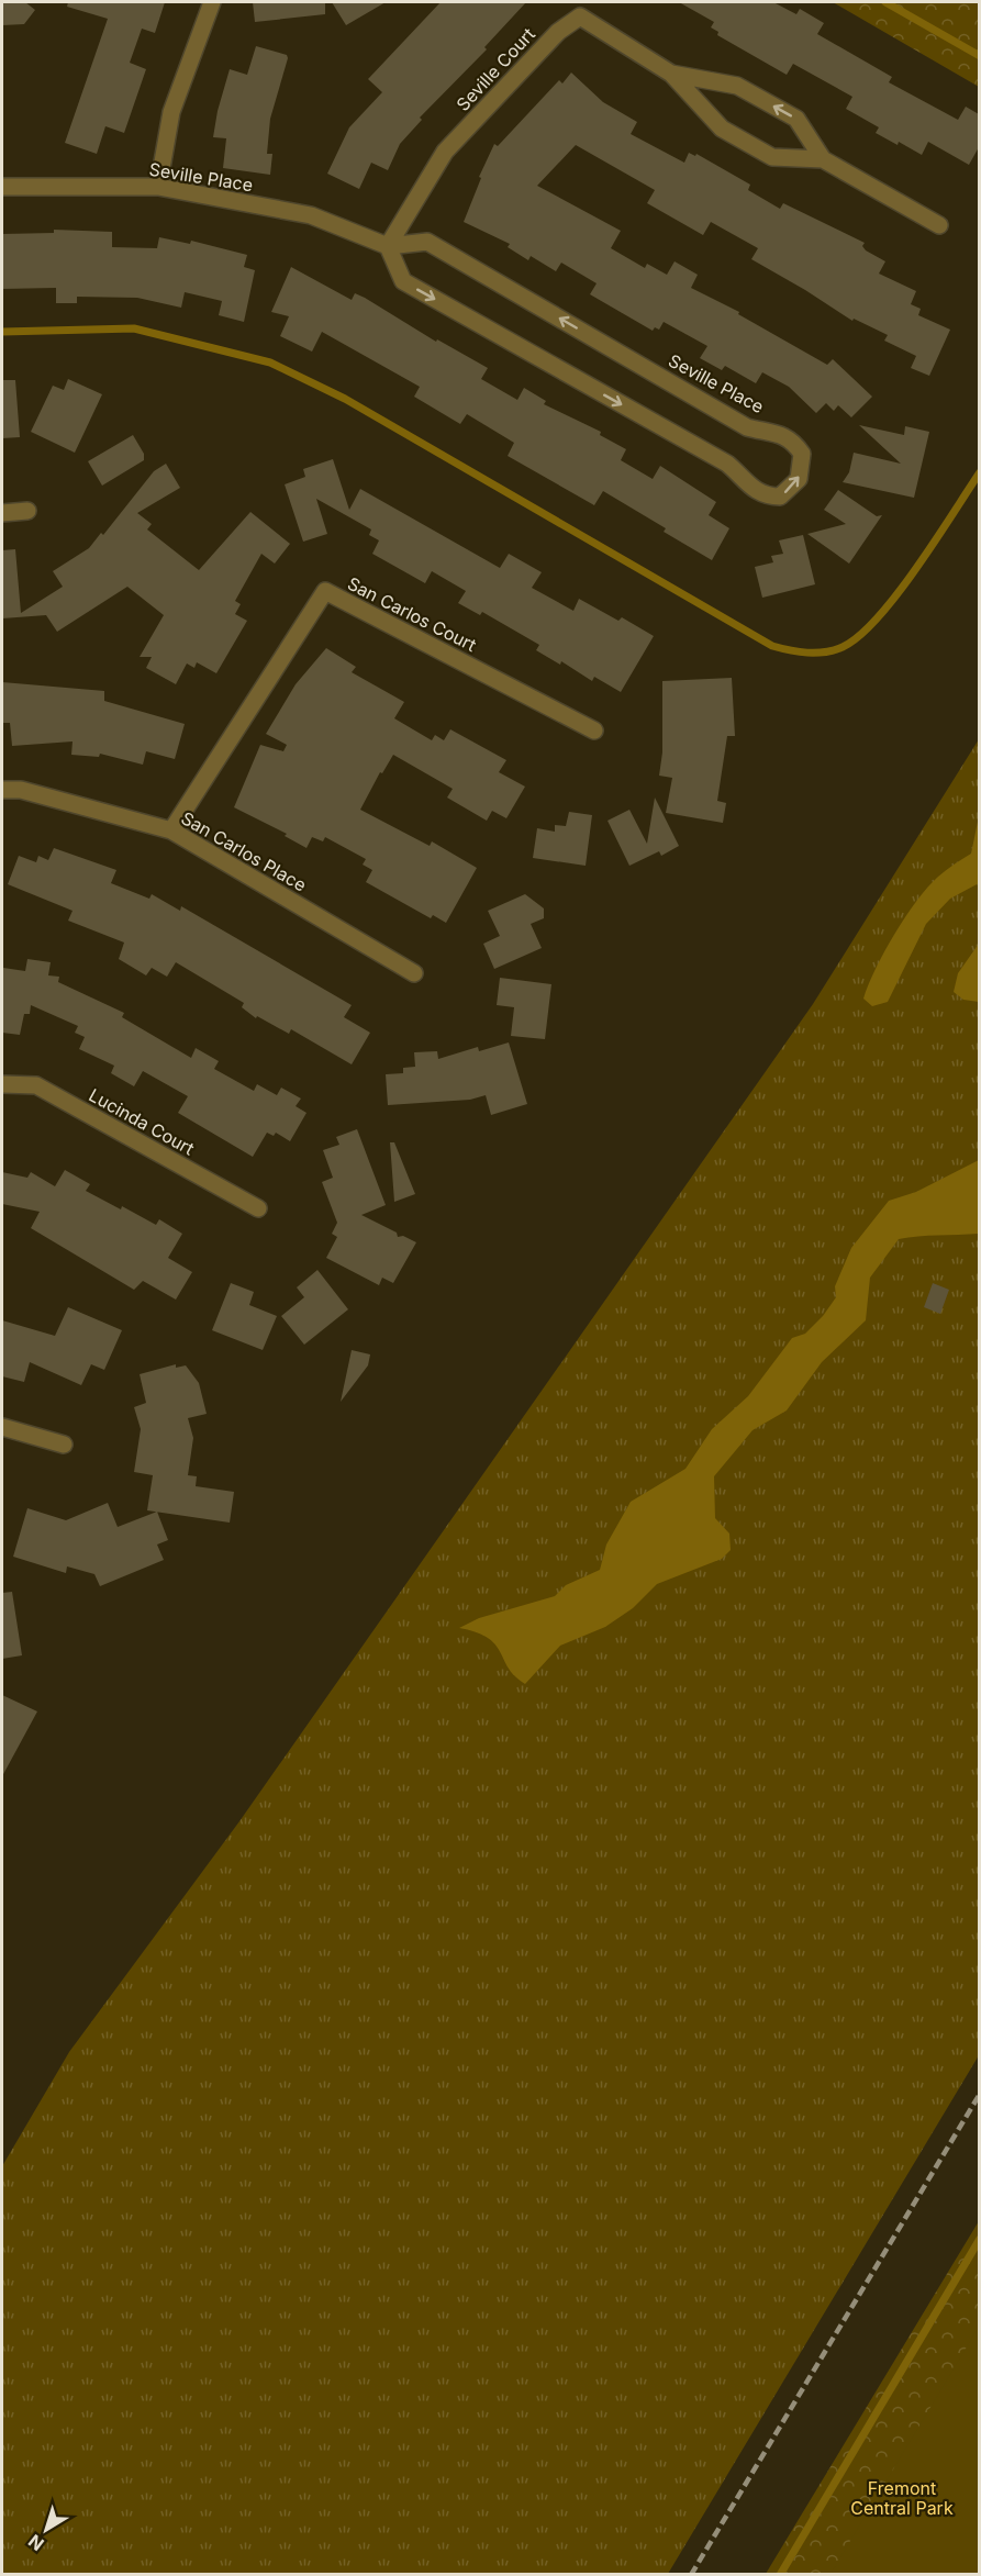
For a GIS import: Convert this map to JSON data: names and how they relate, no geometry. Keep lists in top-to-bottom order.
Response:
{
  "streets": {
    "street": [
      "Seville Court",
      "Seville Place",
      "San Carlos Court",
      "San Carlos Place",
      "Lucinda Court"
    ]
  },
  "crossings": [
    ["Seville Court", "Seville Place"],
    ["San Carlos Court", "San Carlos Place"]
  ],
  "parks": ["Fremont Central Park"],
  "north": "bottom left"
}
